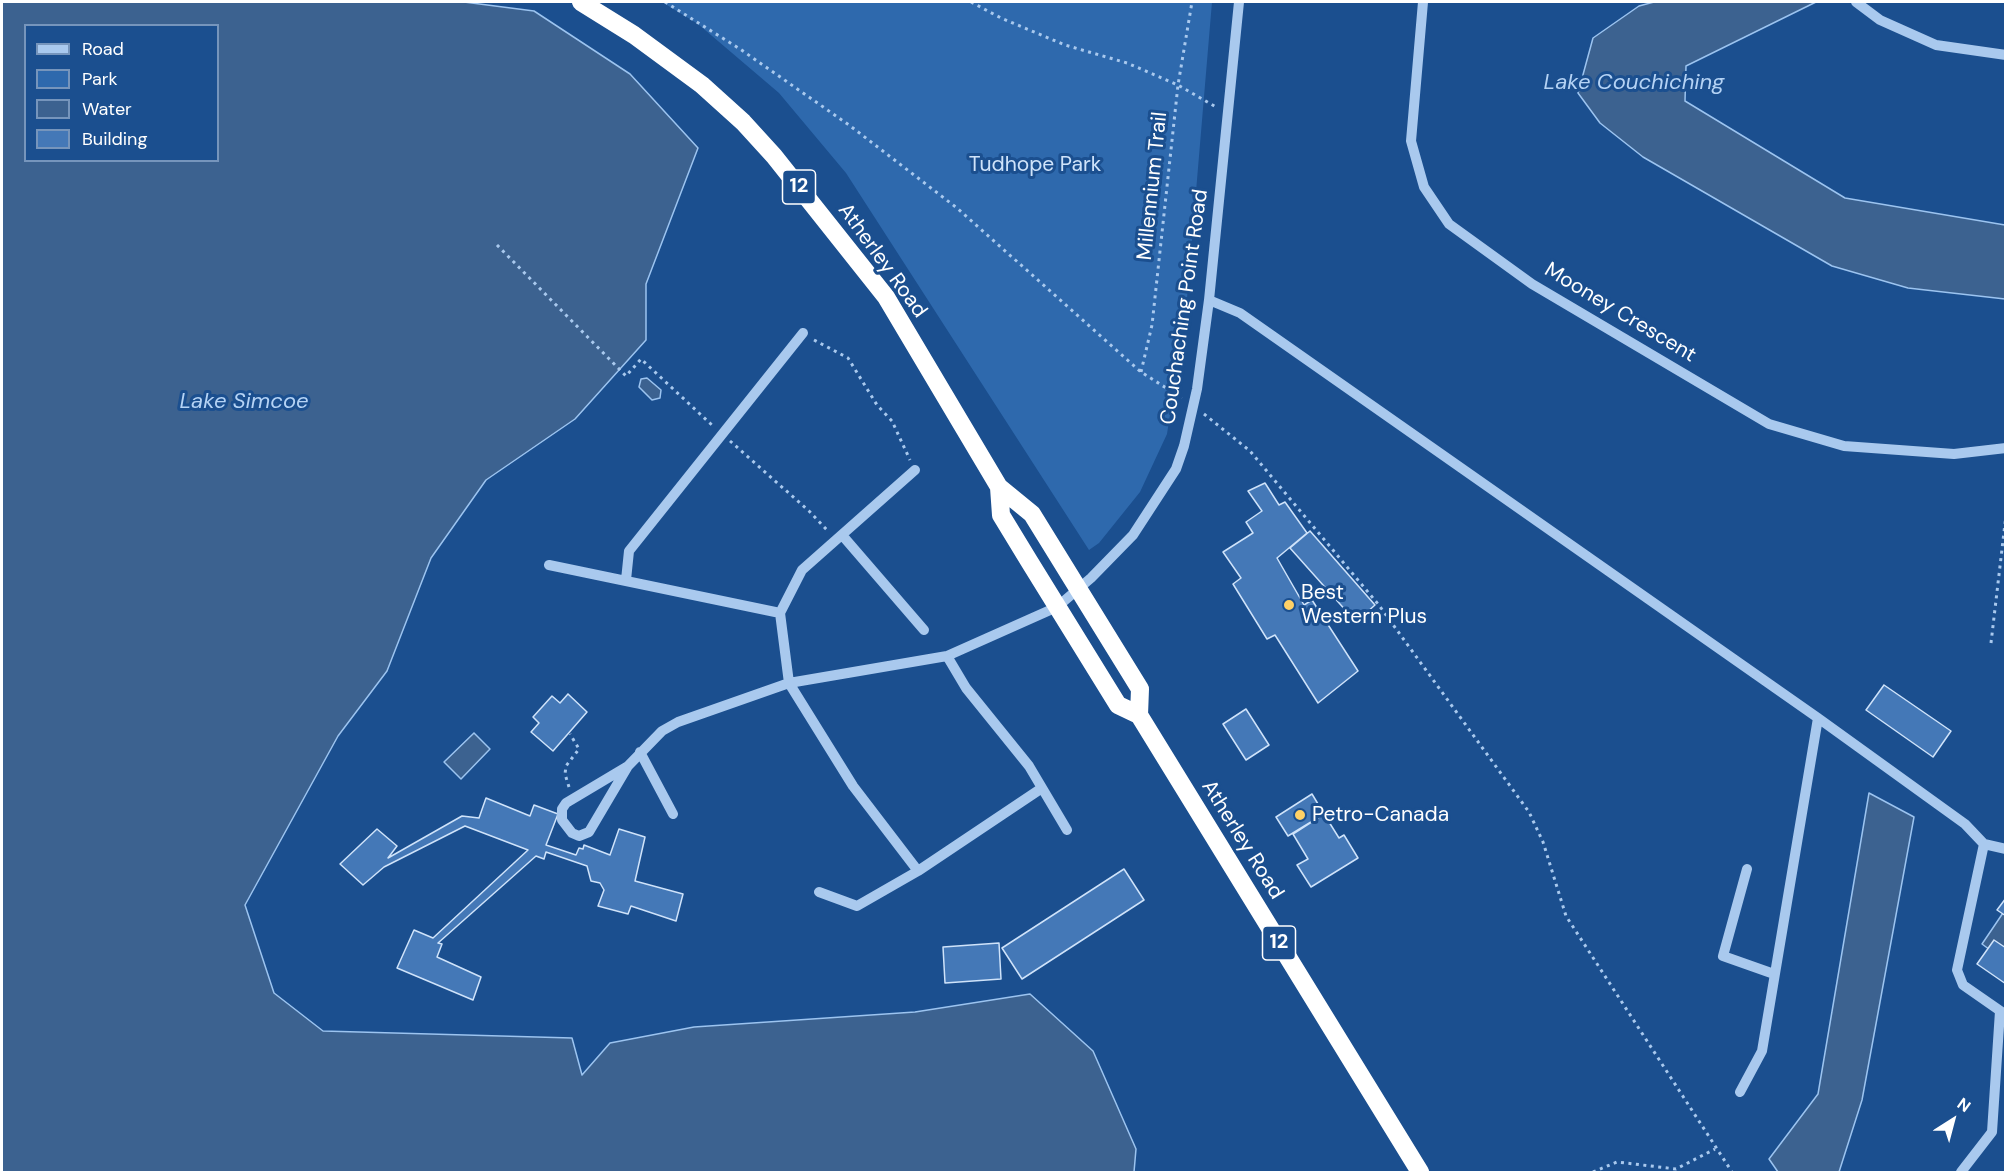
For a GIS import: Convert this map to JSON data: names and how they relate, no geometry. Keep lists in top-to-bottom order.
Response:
{
  "streets": {
    "highway": ["12", "Atherley Road"],
    "street": ["Couchaching Point Road", "Mooney Crescent"],
    "path": ["Millennium Trail"]
  },
  "crossings": [
    ["Atherley Road", "Couchaching Point Road"]
  ],
  "water": ["Lake Couchiching", "Lake Simcoe"],
  "parks": ["Tudhope Park"],
  "places": ["Best Western Plus", "Petro-Canada"],
  "legend": [
    "Road",
    "Park",
    "Water",
    "Building"
  ],
  "north": "top right"
}
